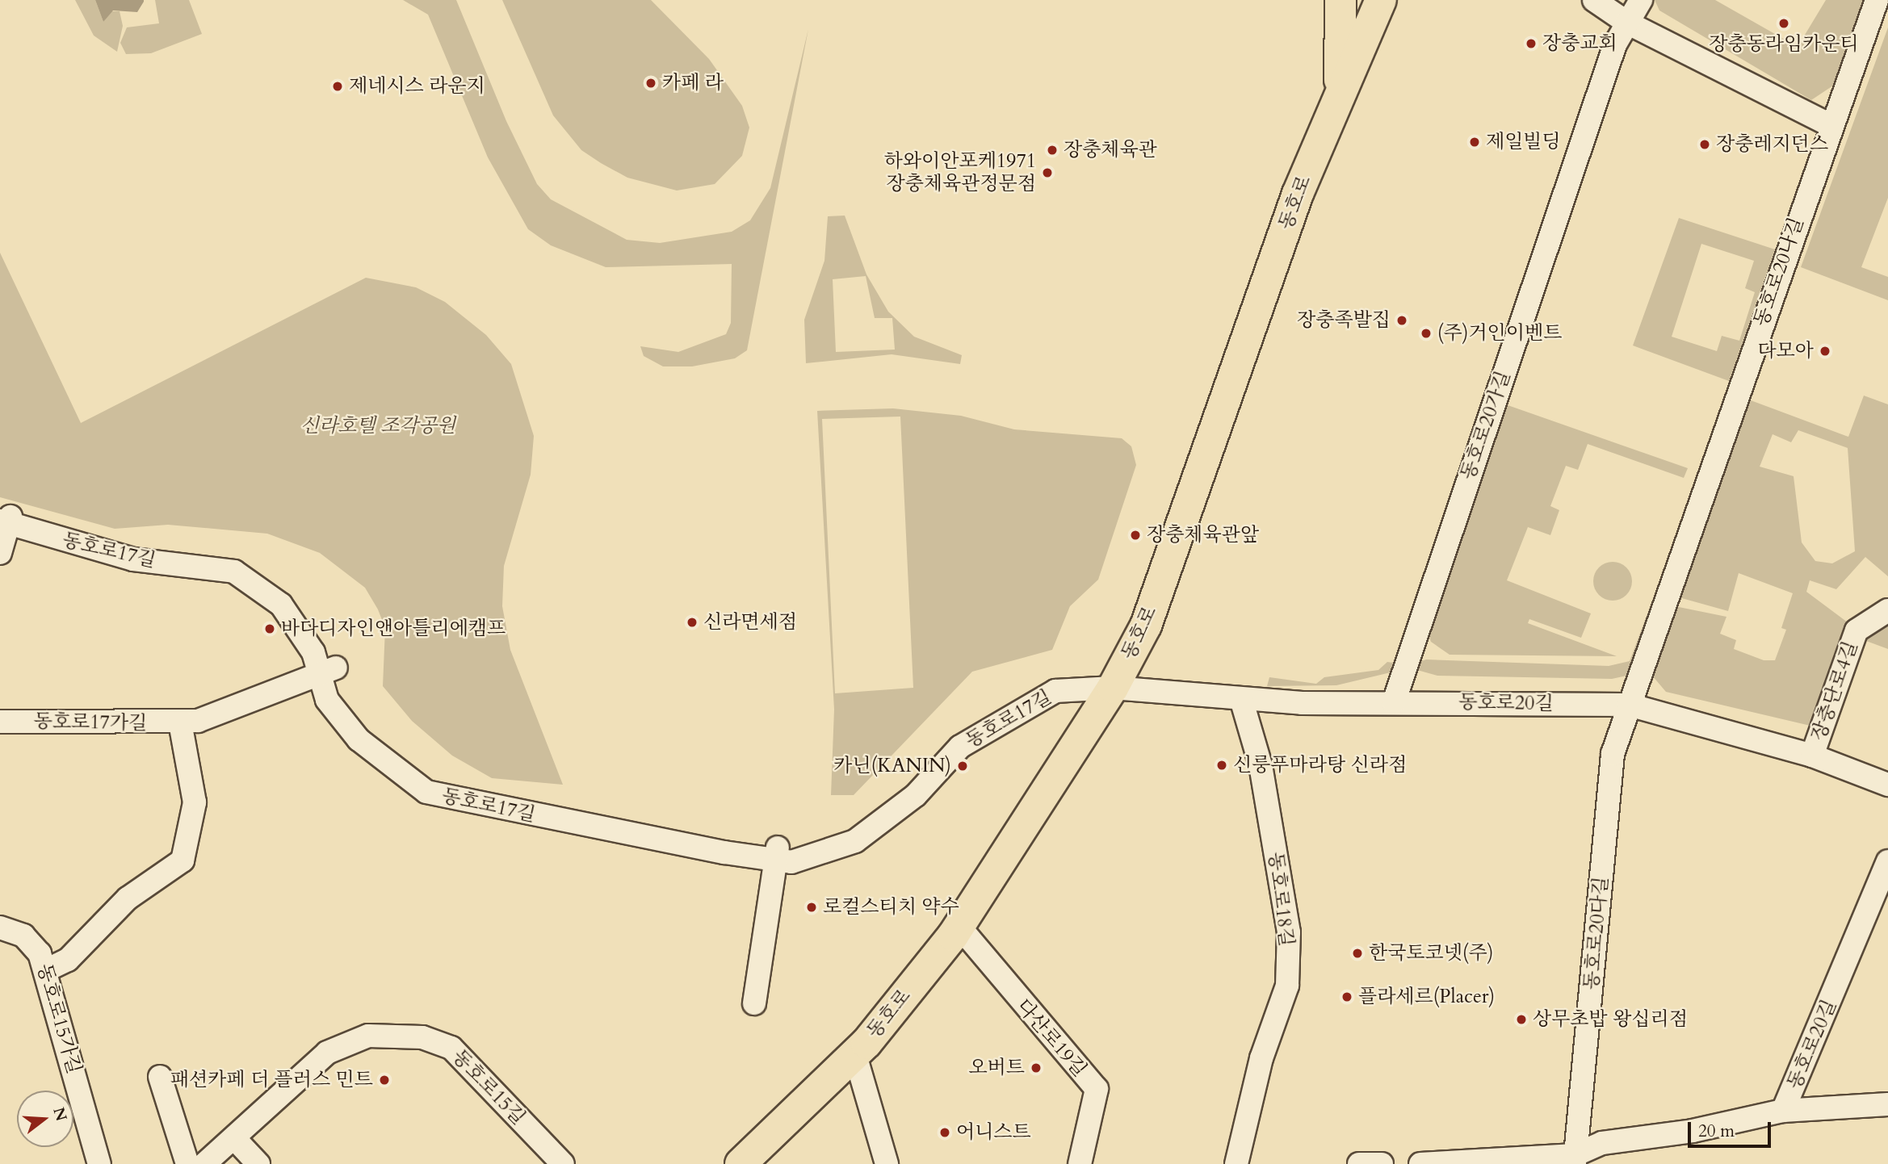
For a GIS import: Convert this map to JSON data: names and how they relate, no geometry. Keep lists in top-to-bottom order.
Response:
{
  "streets": {
    "main road": ["동호로"],
    "street": [
      "동호로20나길",
      "동호로20가길",
      "동호로17길",
      "장충단로4길",
      "동호로20길",
      "동호로17가길",
      "동호로18길",
      "동호로20다길",
      "동호로15가길",
      "다산로19길",
      "동호로15길"
    ]
  },
  "crossings": [
    ["동호로", "동호로17길"],
    ["동호로", "동호로20길"],
    ["동호로", "다산로19길"],
    ["동호로20나길", "동호로20길"],
    ["동호로20나길", "동호로20다길"],
    ["동호로20가길", "동호로20길"],
    ["동호로17길", "동호로20길"],
    ["동호로17길", "동호로17가길"],
    ["장충단로4길", "동호로20길"],
    ["동호로20길", "동호로18길"],
    ["동호로20길", "동호로20다길"]
  ],
  "parks": ["신라호텔 조각공원"],
  "places": [
    "장충동라임카운티",
    "장충교회",
    "카페 라",
    "제네시스 라운지",
    "제일빌딩",
    "장충레지던스",
    "장충체육관",
    "하와이안포케1971 장충체육관정문점",
    "장충족발집",
    "(주)거인이벤트",
    "다모아",
    "장충체육관앞",
    "신라면세점",
    "바다디자인앤아틀리에캠프",
    "신룽푸마라탕 신라점",
    "카닌(KANIN)",
    "로컬스티치 약수",
    "한국토코넷(주)",
    "플라세르(Placer)",
    "상무초밥 왕십리점",
    "오버트",
    "패션카페 더 플러스 민트",
    "어니스트"
  ],
  "scale_bar": "20 m",
  "north": "right"
}
